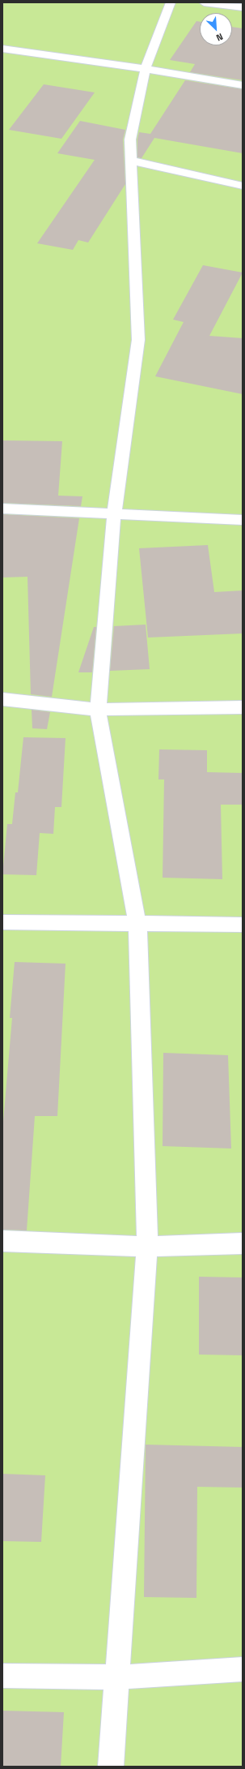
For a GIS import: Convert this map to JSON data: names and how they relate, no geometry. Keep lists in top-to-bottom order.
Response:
{
  "north": "bottom right"
}
